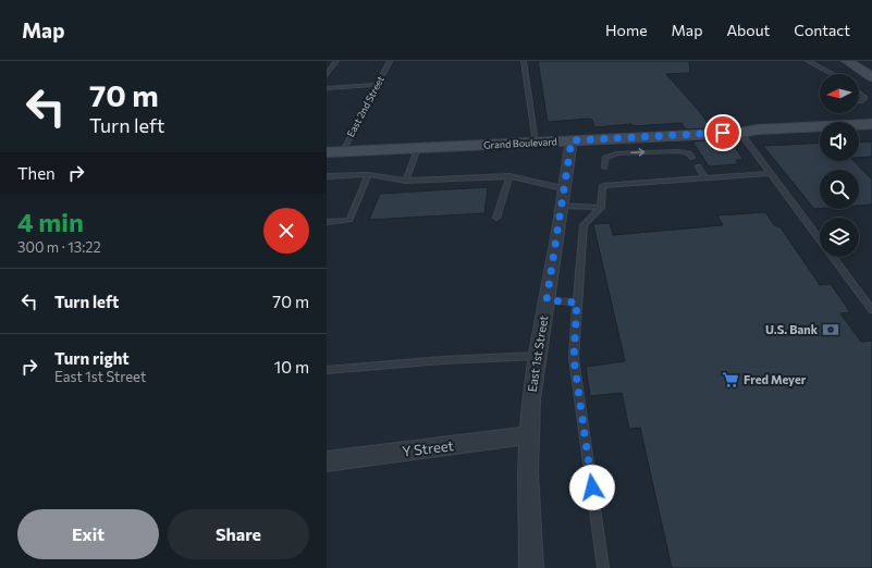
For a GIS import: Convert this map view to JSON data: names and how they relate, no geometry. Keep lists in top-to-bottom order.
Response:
{
  "streets": {
    "main road": ["Grand Boulevard"],
    "street": ["East 1st Street", "Y Street"],
    "lane": ["East 2nd Street"]
  },
  "crossings": [
    ["East 2nd Street", "Grand Boulevard"],
    ["Grand Boulevard", "East 1st Street"],
    ["East 1st Street", "Y Street"]
  ],
  "places": {
    "bank": ["U.S. Bank"],
    "supermarket": ["Fred Meyer"]
  },
  "north": "left",
  "page": {
    "header": "Map",
    "nav": [
      "Home",
      "Map",
      "About",
      "Contact"
    ],
    "turn": ["70 m", "Turn left"],
    "then": "Then",
    "heading": ["4 min", "300 m · 13:22"],
    "list": [
      {
        "name": "Turn left",
        "value": "70 m"
      },
      {
        "name": "Turn right",
        "note": "East 1st Street",
        "value": "10 m"
      }
    ],
    "buttons": ["Exit", "Share"]
  }
}
